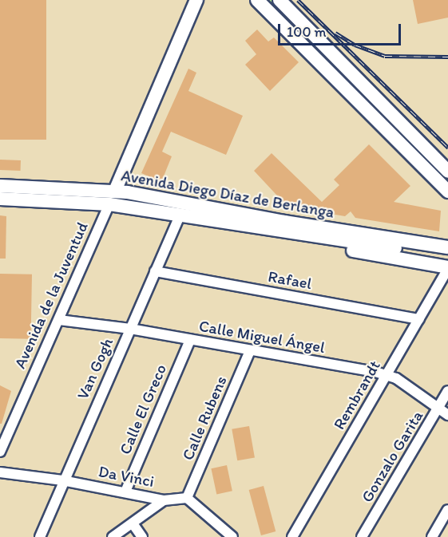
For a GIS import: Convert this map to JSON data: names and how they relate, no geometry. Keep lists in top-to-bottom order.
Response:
{
  "streets": {
    "street": [
      "Avenida Diego Díaz de Berlanga",
      "Rafael",
      "Avenida de la Juventud",
      "Calle Miguel Ángel",
      "Van Gogh",
      "Rembrandt",
      "Calle El Greco",
      "Calle Rubens",
      "Gonzalo Garita",
      "Da Vinci"
    ]
  },
  "crossings": [
    ["Avenida Diego Díaz de Berlanga", "Avenida de la Juventud"],
    ["Avenida Diego Díaz de Berlanga", "Van Gogh"],
    ["Rafael", "Van Gogh"],
    ["Rafael", "Rembrandt"],
    ["Avenida de la Juventud", "Calle Miguel Ángel"],
    ["Calle Miguel Ángel", "Van Gogh"],
    ["Calle Miguel Ángel", "Rembrandt"],
    ["Calle Miguel Ángel", "Calle El Greco"],
    ["Calle Miguel Ángel", "Calle Rubens"],
    ["Calle Miguel Ángel", "Gonzalo Garita"],
    ["Van Gogh", "Da Vinci"],
    ["Calle El Greco", "Da Vinci"],
    ["Calle Rubens", "Da Vinci"]
  ],
  "scale_bar": "100 m"
}
